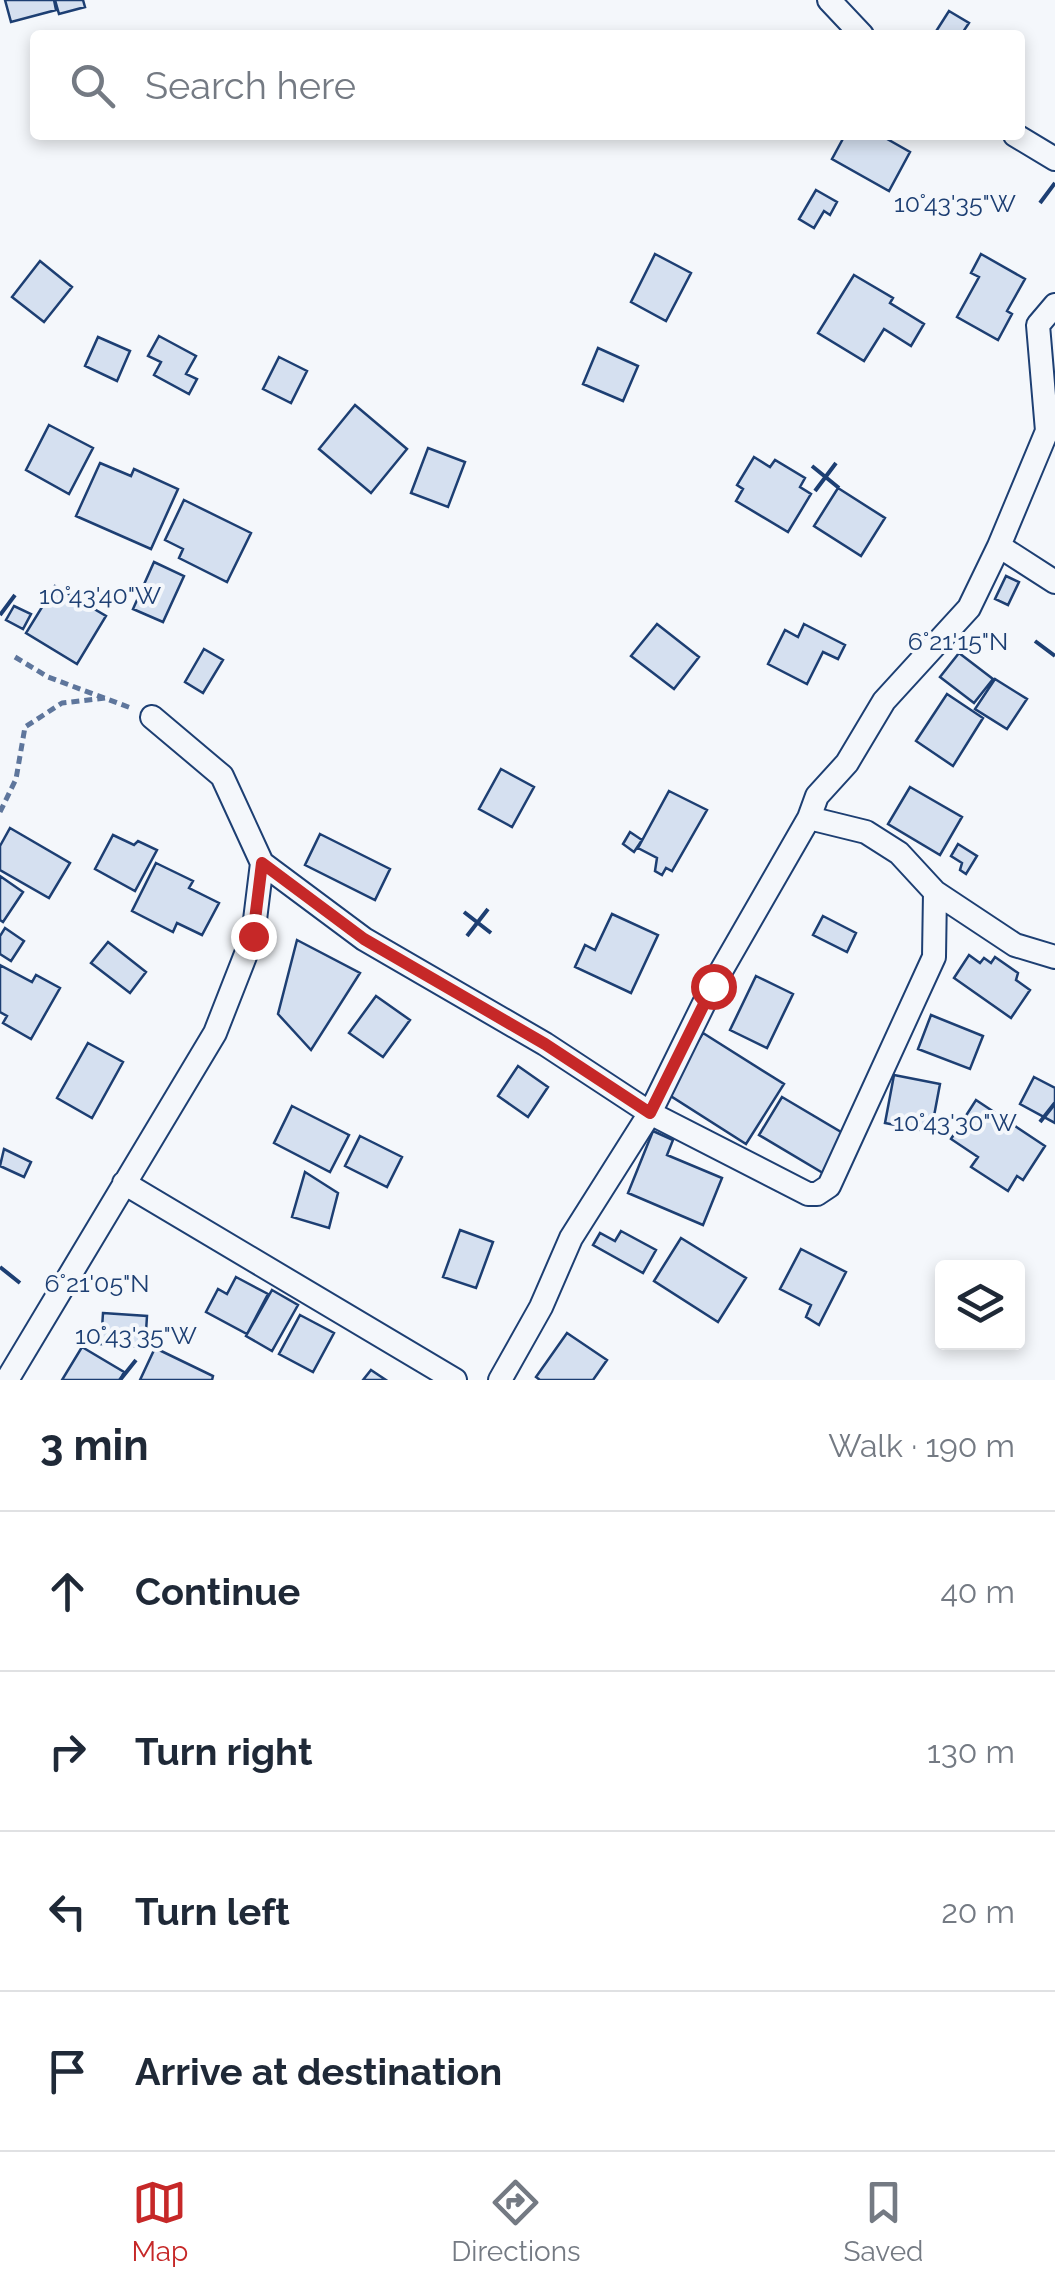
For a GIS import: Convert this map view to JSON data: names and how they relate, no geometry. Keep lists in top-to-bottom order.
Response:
{
  "page": {
    "search": "Search here",
    "heading": ["3 min", "Walk · 190 m"],
    "list": [
      ["Continue", "40 m"],
      ["Turn right", "130 m"],
      ["Turn left", "20 m"],
      "Arrive at destination"
    ],
    "nav": ["Map", "Directions", "Saved"]
  },
  "coordinates": [
    "10°43'35\"W",
    "10°43'40\"W",
    "6°21'15\"N",
    "10°43'30\"W",
    "6°21'05\"N"
  ]
}
